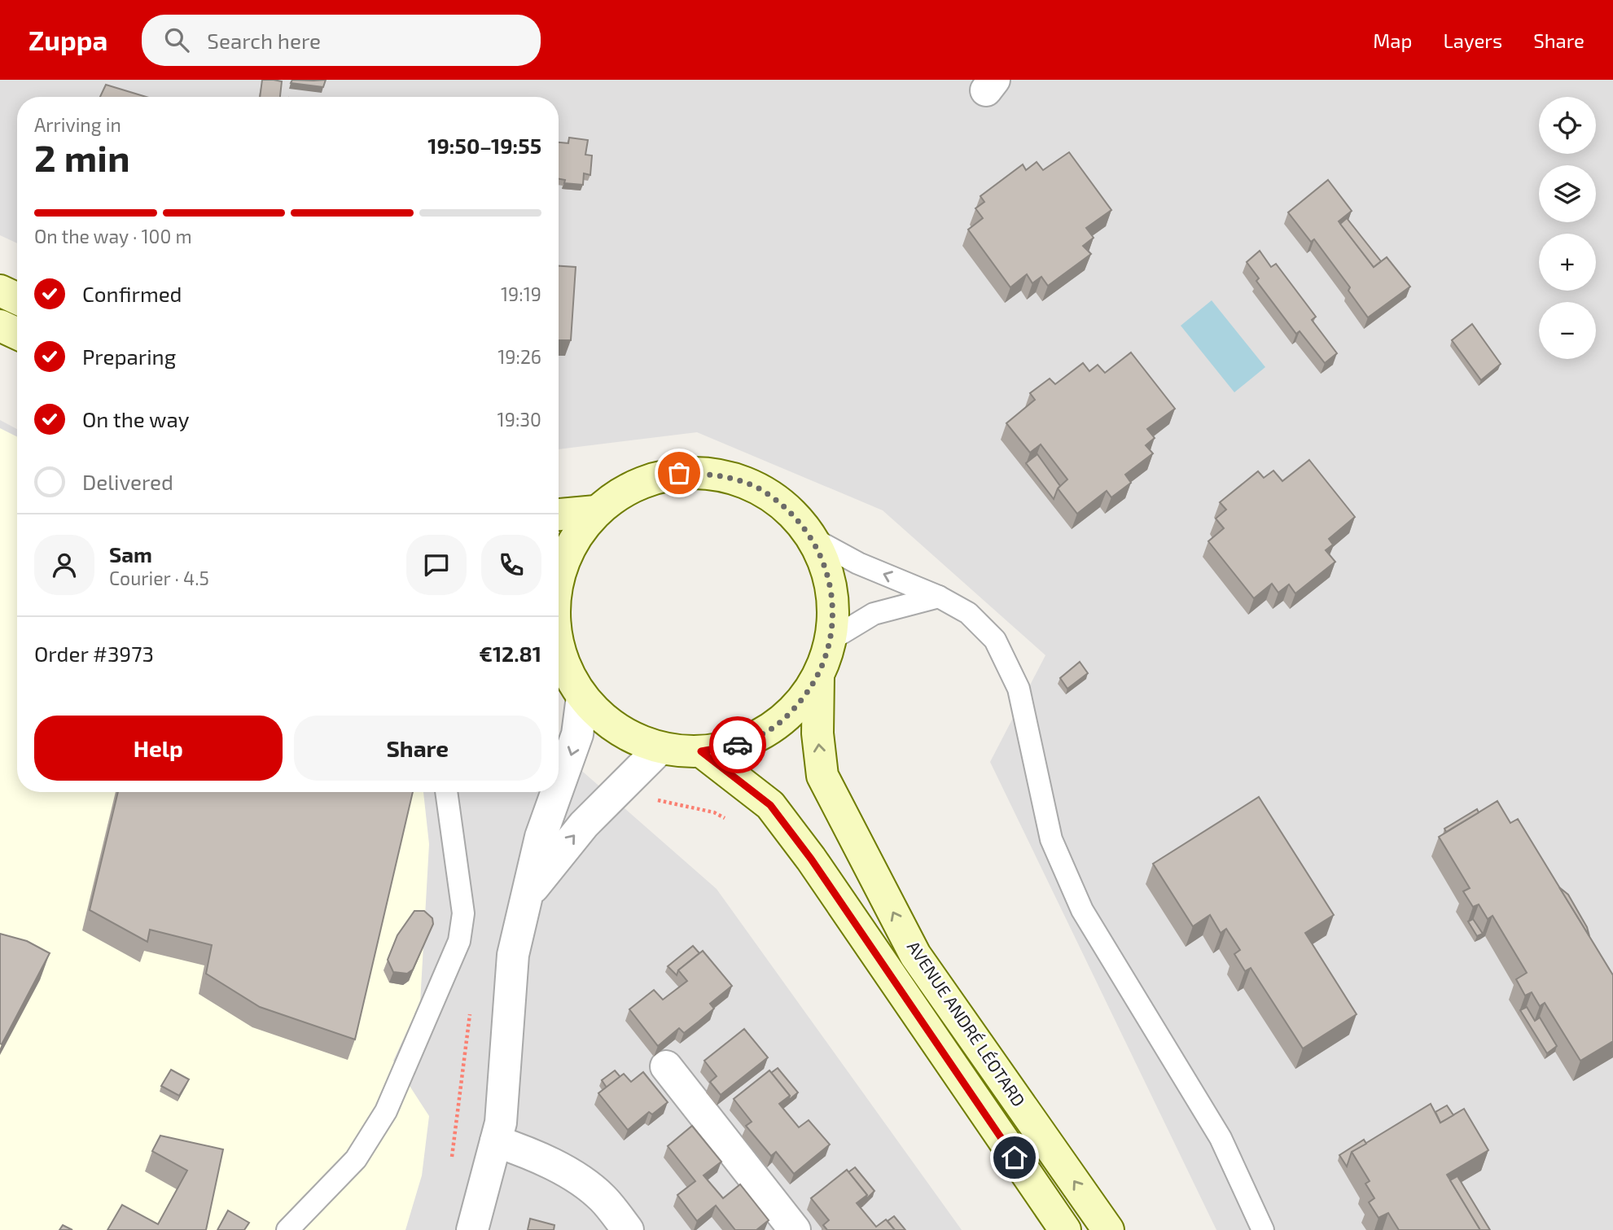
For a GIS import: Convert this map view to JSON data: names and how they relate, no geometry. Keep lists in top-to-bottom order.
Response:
{
  "streets": {
    "main road": ["AVENUE ANDRÉ LÉOTARD"]
  },
  "page": {
    "header": "Zuppa",
    "search": "Search here",
    "nav": ["Map", "Layers", "Share"],
    "map_buttons": ["+", "−"],
    "heading": ["2 min", "Arriving in", "19:50–19:55"],
    "panel": [
      "Sam",
      "Courier · 4.5",
      "Order #3973",
      "€12.81"
    ],
    "bar": "On the way · 100 m",
    "list": [
      ["Confirmed", "19:19"],
      ["Preparing", "19:26"],
      ["On the way", "19:30"],
      "Delivered"
    ],
    "buttons": ["Help", "Share"]
  }
}
